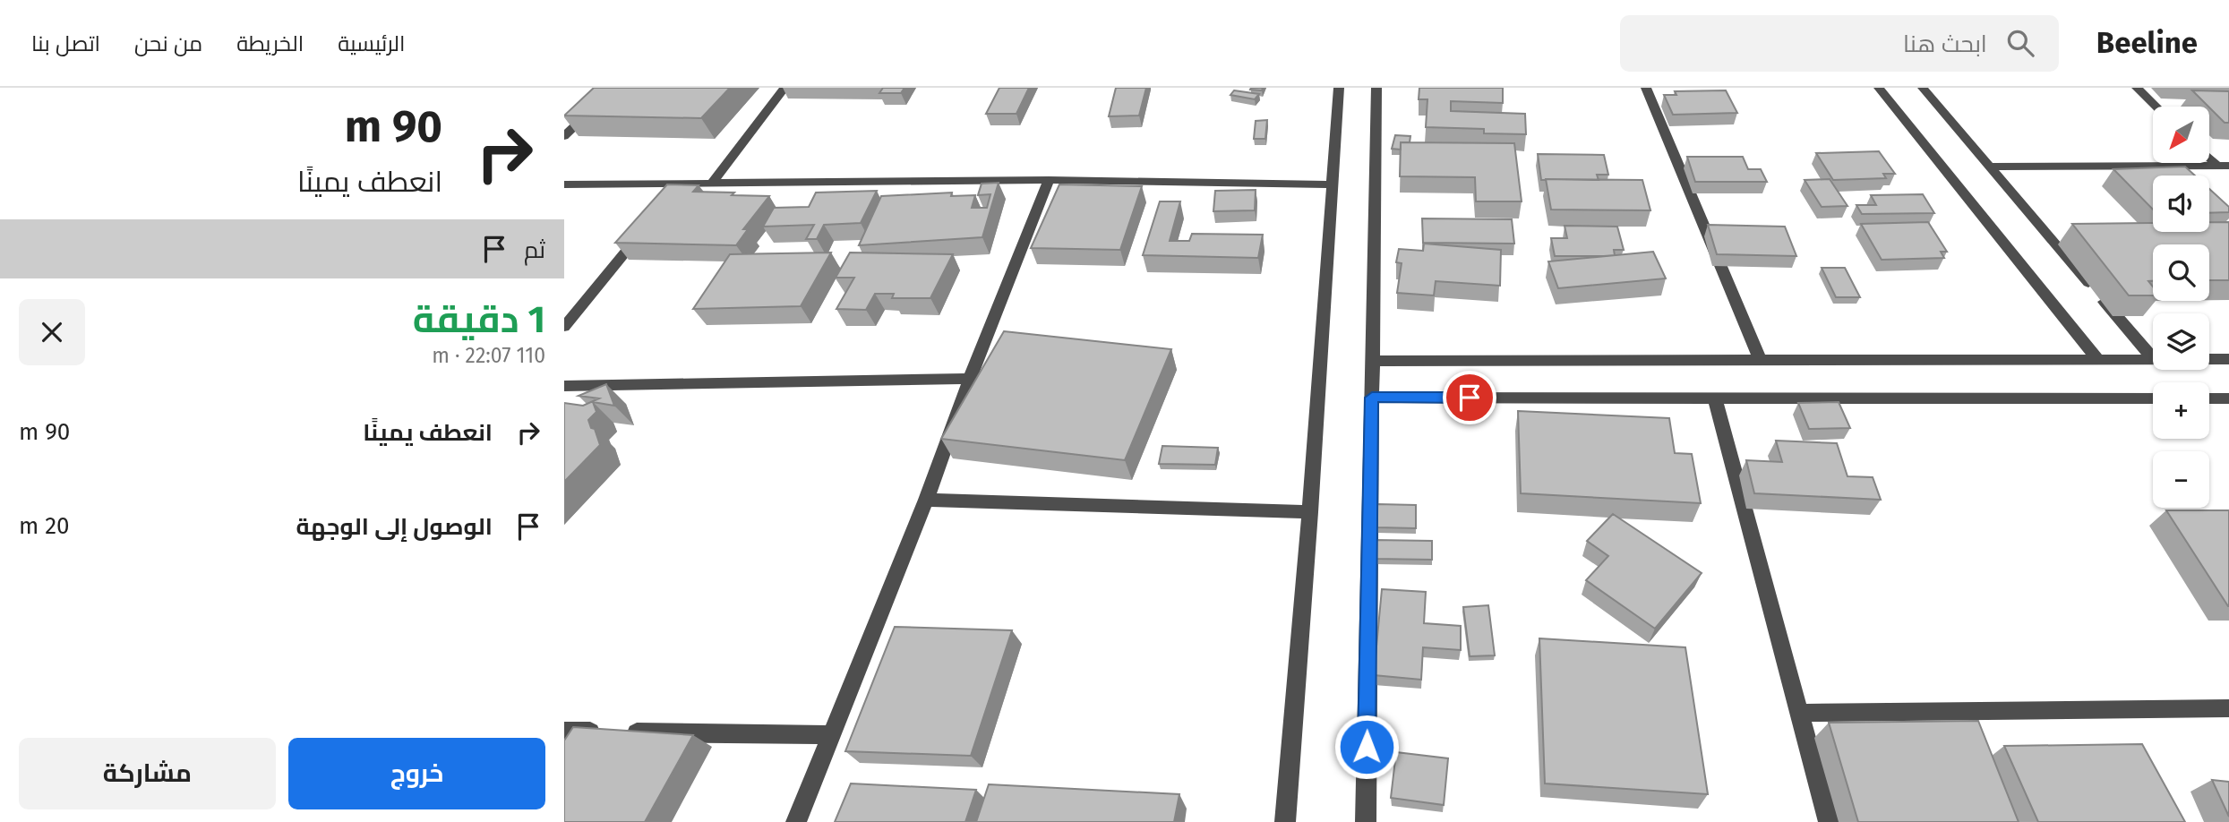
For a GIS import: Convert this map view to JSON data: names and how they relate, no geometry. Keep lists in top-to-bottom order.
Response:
{
  "north": "bottom left",
  "page": {
    "header": "Beeline",
    "search": "ابحث هنا",
    "nav": [
      "الرئيسية",
      "الخريطة",
      "من نحن",
      "اتصل بنا"
    ],
    "turn": ["90 m", "انعطف يمينًا"],
    "map_buttons": ["+", "−"],
    "then": "ثم",
    "heading": ["1 دقيقة", "110 m · 22:07"],
    "list": [
      {
        "name": "انعطف يمينًا",
        "value": "90 m"
      },
      {
        "name": "الوصول إلى الوجهة",
        "value": "20 m"
      }
    ],
    "buttons": ["خروج", "مشاركة"]
  }
}
